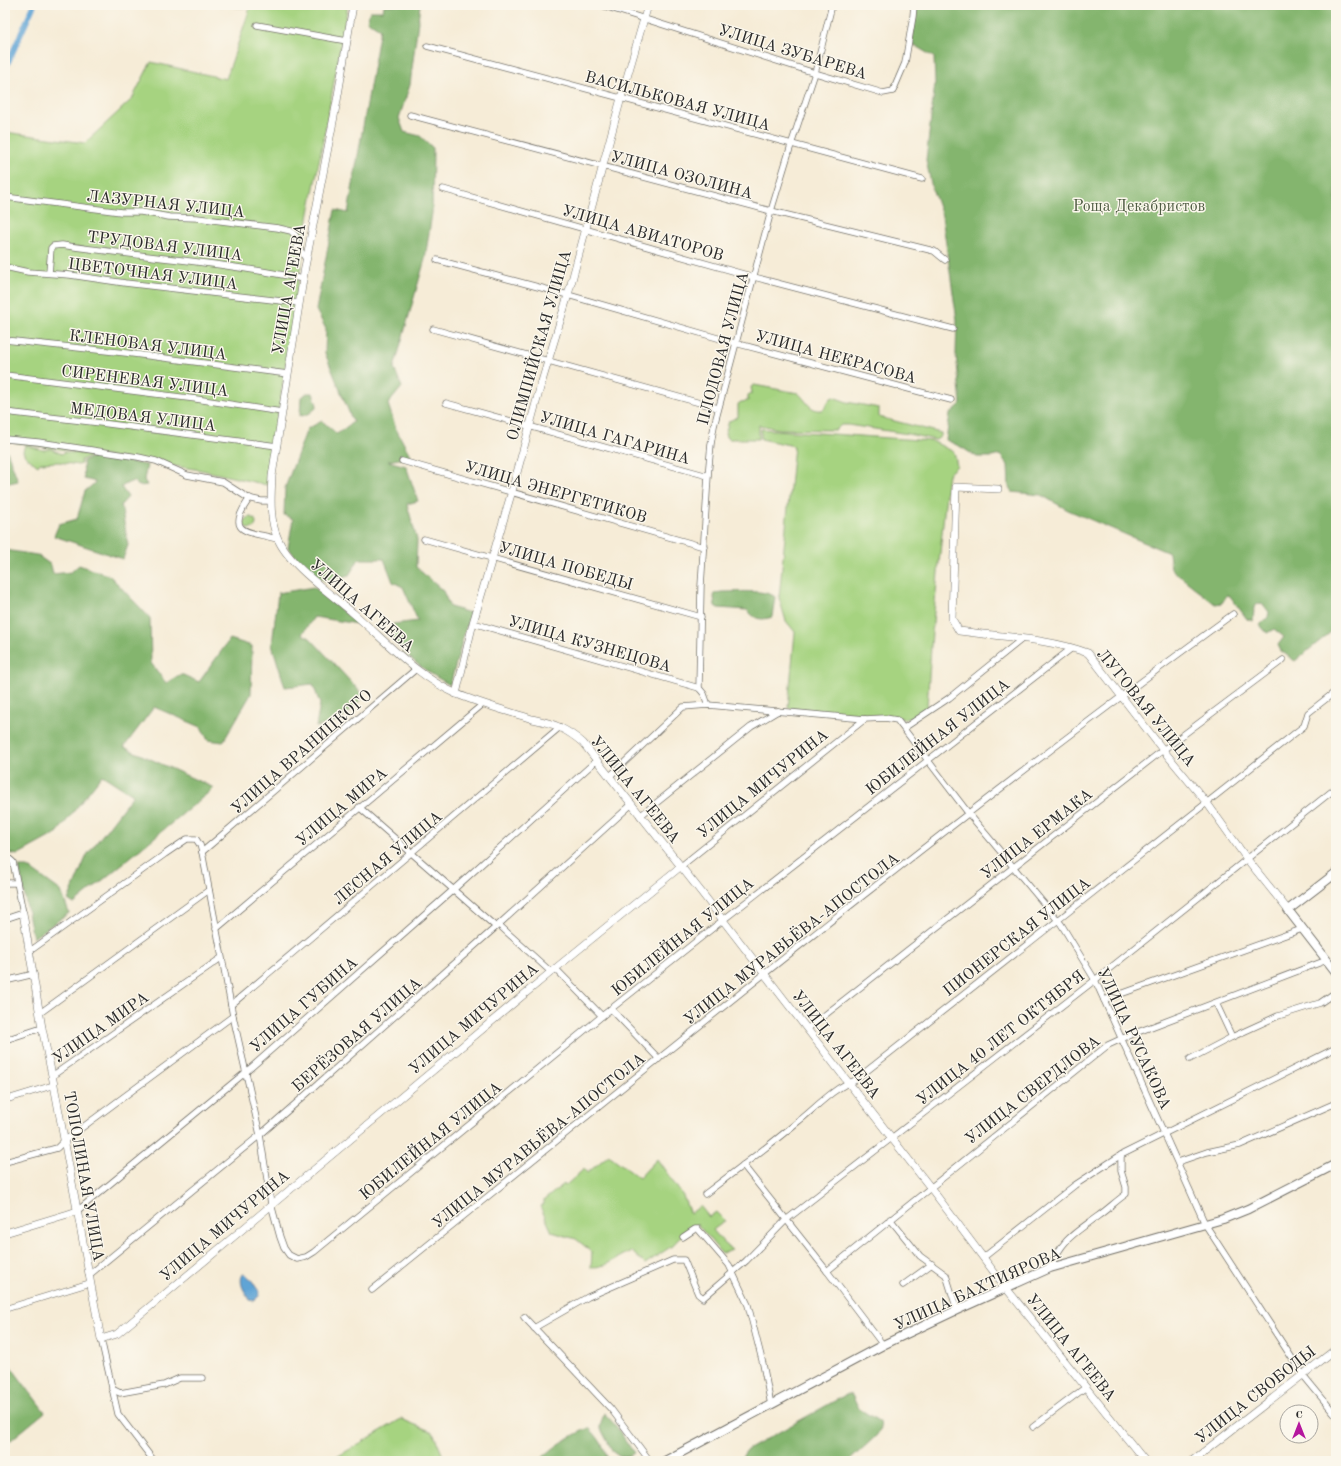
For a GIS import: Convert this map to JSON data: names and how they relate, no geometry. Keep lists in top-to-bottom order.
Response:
{
  "streets": {
    "main road": ["ЛУГОВАЯ УЛИЦА", "УЛИЦА БАХТИЯРОВА"],
    "street": [
      "УЛИЦА ЗУБАРЕВА",
      "ВАСИЛЬКОВАЯ УЛИЦА",
      "УЛИЦА ОЗОЛИНА",
      "ЛАЗУРНАЯ УЛИЦА",
      "УЛИЦА АВИАТОРОВ",
      "ТРУДОВАЯ УЛИЦА",
      "ЦВЕТОЧНАЯ УЛИЦА",
      "УЛИЦА АГЕЕВА",
      "КЛЕНОВАЯ УЛИЦА",
      "ОЛИМПИЙСКАЯ УЛИЦА",
      "ПЛОДОВАЯ УЛИЦА",
      "УЛИЦА НЕКРАСОВА",
      "СИРЕНЕВАЯ УЛИЦА",
      "МЕДОВАЯ УЛИЦА",
      "УЛИЦА ГАГАРИНА",
      "УЛИЦА ЭНЕРГЕТИКОВ",
      "УЛИЦА ПОБЕДЫ",
      "УЛИЦА КУЗНЕЦОВА",
      "ЮБИЛЕЙНАЯ УЛИЦА",
      "УЛИЦА ВРАНИЦКОГО",
      "УЛИЦА МИЧУРИНА",
      "УЛИЦА МИРА",
      "УЛИЦА ЕРМАКА",
      "ЛЕСНАЯ УЛИЦА",
      "ПИОНЕРСКАЯ УЛИЦА",
      "УЛИЦА МУРАВЬЁВА-АПОСТОЛА",
      "УЛИЦА ГУБИНА",
      "БЕРЁЗОВАЯ УЛИЦА",
      "УЛИЦА 40 ЛЕТ ОКТЯБРЯ",
      "УЛИЦА РУСАКОВА",
      "УЛИЦА СВЕРДЛОВА",
      "ТОПОЛИНАЯ УЛИЦА",
      "УЛИЦА СВОБОДЫ"
    ]
  },
  "crossings": [
    ["УЛИЦА ЗУБАРЕВА", "ОЛИМПИЙСКАЯ УЛИЦА"],
    ["УЛИЦА ЗУБАРЕВА", "ПЛОДОВАЯ УЛИЦА"],
    ["ВАСИЛЬКОВАЯ УЛИЦА", "ОЛИМПИЙСКАЯ УЛИЦА"],
    ["ВАСИЛЬКОВАЯ УЛИЦА", "ПЛОДОВАЯ УЛИЦА"],
    ["УЛИЦА ОЗОЛИНА", "ОЛИМПИЙСКАЯ УЛИЦА"],
    ["УЛИЦА ОЗОЛИНА", "ПЛОДОВАЯ УЛИЦА"],
    ["ЛАЗУРНАЯ УЛИЦА", "УЛИЦА АГЕЕВА"],
    ["УЛИЦА АВИАТОРОВ", "ОЛИМПИЙСКАЯ УЛИЦА"],
    ["УЛИЦА АВИАТОРОВ", "ПЛОДОВАЯ УЛИЦА"],
    ["ТРУДОВАЯ УЛИЦА", "ЦВЕТОЧНАЯ УЛИЦА"],
    ["ТРУДОВАЯ УЛИЦА", "УЛИЦА АГЕЕВА"],
    ["ЦВЕТОЧНАЯ УЛИЦА", "УЛИЦА АГЕЕВА"],
    ["УЛИЦА АГЕЕВА", "КЛЕНОВАЯ УЛИЦА"],
    ["УЛИЦА АГЕЕВА", "ОЛИМПИЙСКАЯ УЛИЦА"],
    ["УЛИЦА АГЕЕВА", "СИРЕНЕВАЯ УЛИЦА"],
    ["УЛИЦА АГЕЕВА", "МЕДОВАЯ УЛИЦА"],
    ["УЛИЦА АГЕЕВА", "ЮБИЛЕЙНАЯ УЛИЦА"],
    ["УЛИЦА АГЕЕВА", "УЛИЦА ВРАНИЦКОГО"],
    ["УЛИЦА АГЕЕВА", "УЛИЦА МИЧУРИНА"],
    ["УЛИЦА АГЕЕВА", "УЛИЦА МИРА"],
    ["УЛИЦА АГЕЕВА", "УЛИЦА ЕРМАКА"],
    ["УЛИЦА АГЕЕВА", "ЛЕСНАЯ УЛИЦА"],
    ["УЛИЦА АГЕЕВА", "ПИОНЕРСКАЯ УЛИЦА"],
    ["УЛИЦА АГЕЕВА", "УЛИЦА МУРАВЬЁВА-АПОСТОЛА"],
    ["УЛИЦА АГЕЕВА", "УЛИЦА ГУБИНА"],
    ["УЛИЦА АГЕЕВА", "БЕРЁЗОВАЯ УЛИЦА"],
    ["УЛИЦА АГЕЕВА", "УЛИЦА 40 ЛЕТ ОКТЯБРЯ"],
    ["УЛИЦА АГЕЕВА", "УЛИЦА СВЕРДЛОВА"],
    ["УЛИЦА АГЕЕВА", "УЛИЦА БАХТИЯРОВА"],
    ["ОЛИМПИЙСКАЯ УЛИЦА", "УЛИЦА НЕКРАСОВА"],
    ["ОЛИМПИЙСКАЯ УЛИЦА", "УЛИЦА ГАГАРИНА"],
    ["ОЛИМПИЙСКАЯ УЛИЦА", "УЛИЦА ЭНЕРГЕТИКОВ"],
    ["ОЛИМПИЙСКАЯ УЛИЦА", "УЛИЦА ПОБЕДЫ"],
    ["ОЛИМПИЙСКАЯ УЛИЦА", "УЛИЦА КУЗНЕЦОВА"],
    ["ПЛОДОВАЯ УЛИЦА", "УЛИЦА НЕКРАСОВА"],
    ["ПЛОДОВАЯ УЛИЦА", "УЛИЦА ГАГАРИНА"],
    ["ПЛОДОВАЯ УЛИЦА", "УЛИЦА ЭНЕРГЕТИКОВ"],
    ["ПЛОДОВАЯ УЛИЦА", "УЛИЦА ПОБЕДЫ"],
    ["ПЛОДОВАЯ УЛИЦА", "УЛИЦА КУЗНЕЦОВА"],
    ["ЛУГОВАЯ УЛИЦА", "ЮБИЛЕЙНАЯ УЛИЦА"],
    ["ЛУГОВАЯ УЛИЦА", "УЛИЦА ЕРМАКА"],
    ["ЛУГОВАЯ УЛИЦА", "ПИОНЕРСКАЯ УЛИЦА"],
    ["ЛУГОВАЯ УЛИЦА", "УЛИЦА МУРАВЬЁВА-АПОСТОЛА"],
    ["ЛУГОВАЯ УЛИЦА", "УЛИЦА 40 ЛЕТ ОКТЯБРЯ"],
    ["ЛУГОВАЯ УЛИЦА", "УЛИЦА СВЕРДЛОВА"],
    ["ЮБИЛЕЙНАЯ УЛИЦА", "УЛИЦА ВРАНИЦКОГО"],
    ["ЮБИЛЕЙНАЯ УЛИЦА", "УЛИЦА МИЧУРИНА"],
    ["ЮБИЛЕЙНАЯ УЛИЦА", "УЛИЦА МИРА"],
    ["ЮБИЛЕЙНАЯ УЛИЦА", "ЛЕСНАЯ УЛИЦА"],
    ["ЮБИЛЕЙНАЯ УЛИЦА", "УЛИЦА ГУБИНА"],
    ["ЮБИЛЕЙНАЯ УЛИЦА", "БЕРЁЗОВАЯ УЛИЦА"],
    ["ЮБИЛЕЙНАЯ УЛИЦА", "УЛИЦА РУСАКОВА"],
    ["ЮБИЛЕЙНАЯ УЛИЦА", "ТОПОЛИНАЯ УЛИЦА"],
    ["УЛИЦА МИЧУРИНА", "УЛИЦА РУСАКОВА"],
    ["УЛИЦА МИЧУРИНА", "ТОПОЛИНАЯ УЛИЦА"],
    ["УЛИЦА МИРА", "ТОПОЛИНАЯ УЛИЦА"],
    ["УЛИЦА ЕРМАКА", "УЛИЦА РУСАКОВА"],
    ["ПИОНЕРСКАЯ УЛИЦА", "УЛИЦА РУСАКОВА"],
    ["УЛИЦА МУРАВЬЁВА-АПОСТОЛА", "УЛИЦА РУСАКОВА"],
    ["УЛИЦА ГУБИНА", "ТОПОЛИНАЯ УЛИЦА"],
    ["БЕРЁЗОВАЯ УЛИЦА", "ТОПОЛИНАЯ УЛИЦА"],
    ["УЛИЦА 40 ЛЕТ ОКТЯБРЯ", "УЛИЦА РУСАКОВА"],
    ["УЛИЦА РУСАКОВА", "УЛИЦА СВЕРДЛОВА"],
    ["УЛИЦА РУСАКОВА", "УЛИЦА БАХТИЯРОВА"],
    ["УЛИЦА РУСАКОВА", "УЛИЦА СВОБОДЫ"]
  ],
  "parks": ["Роща Декабристов"],
  "north": "top"
}
